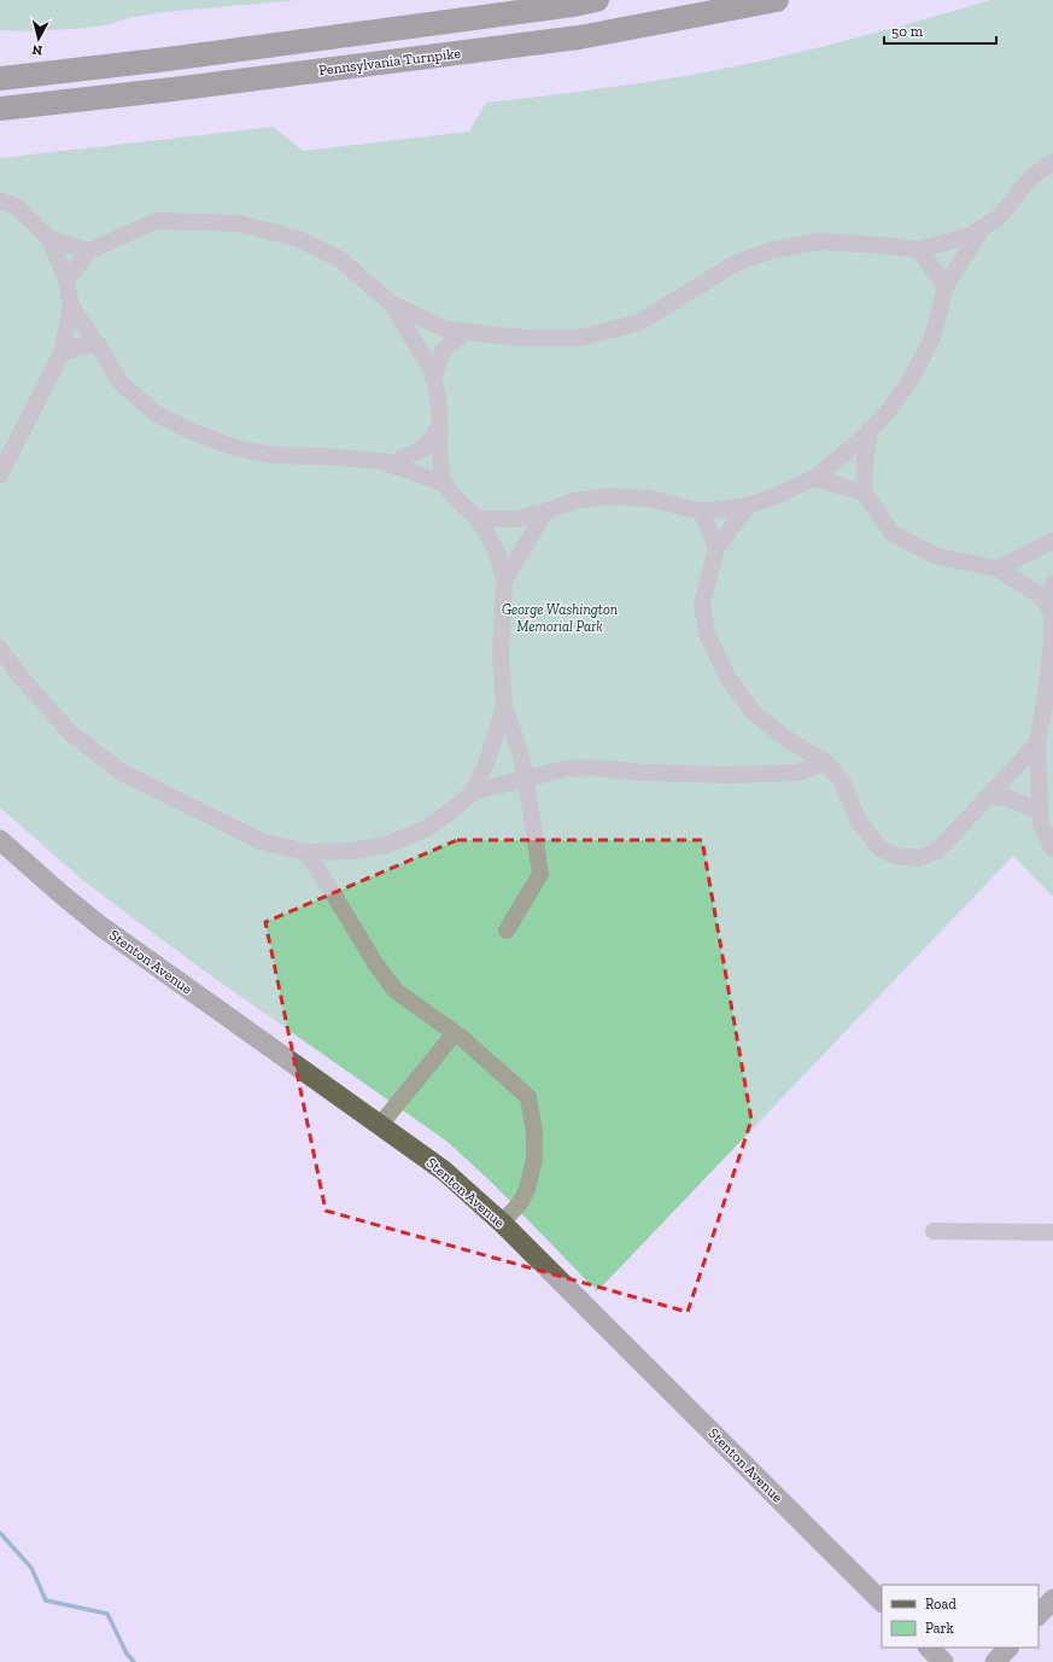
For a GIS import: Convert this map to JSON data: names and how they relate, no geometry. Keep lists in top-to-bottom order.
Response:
{
  "streets": {
    "highway": ["Pennsylvania Turnpike"],
    "main road": ["Stenton Avenue"]
  },
  "parks": ["George Washington Memorial Park"],
  "legend": ["Road", "Park"],
  "scale_bar": "50 m",
  "north": "bottom"
}
